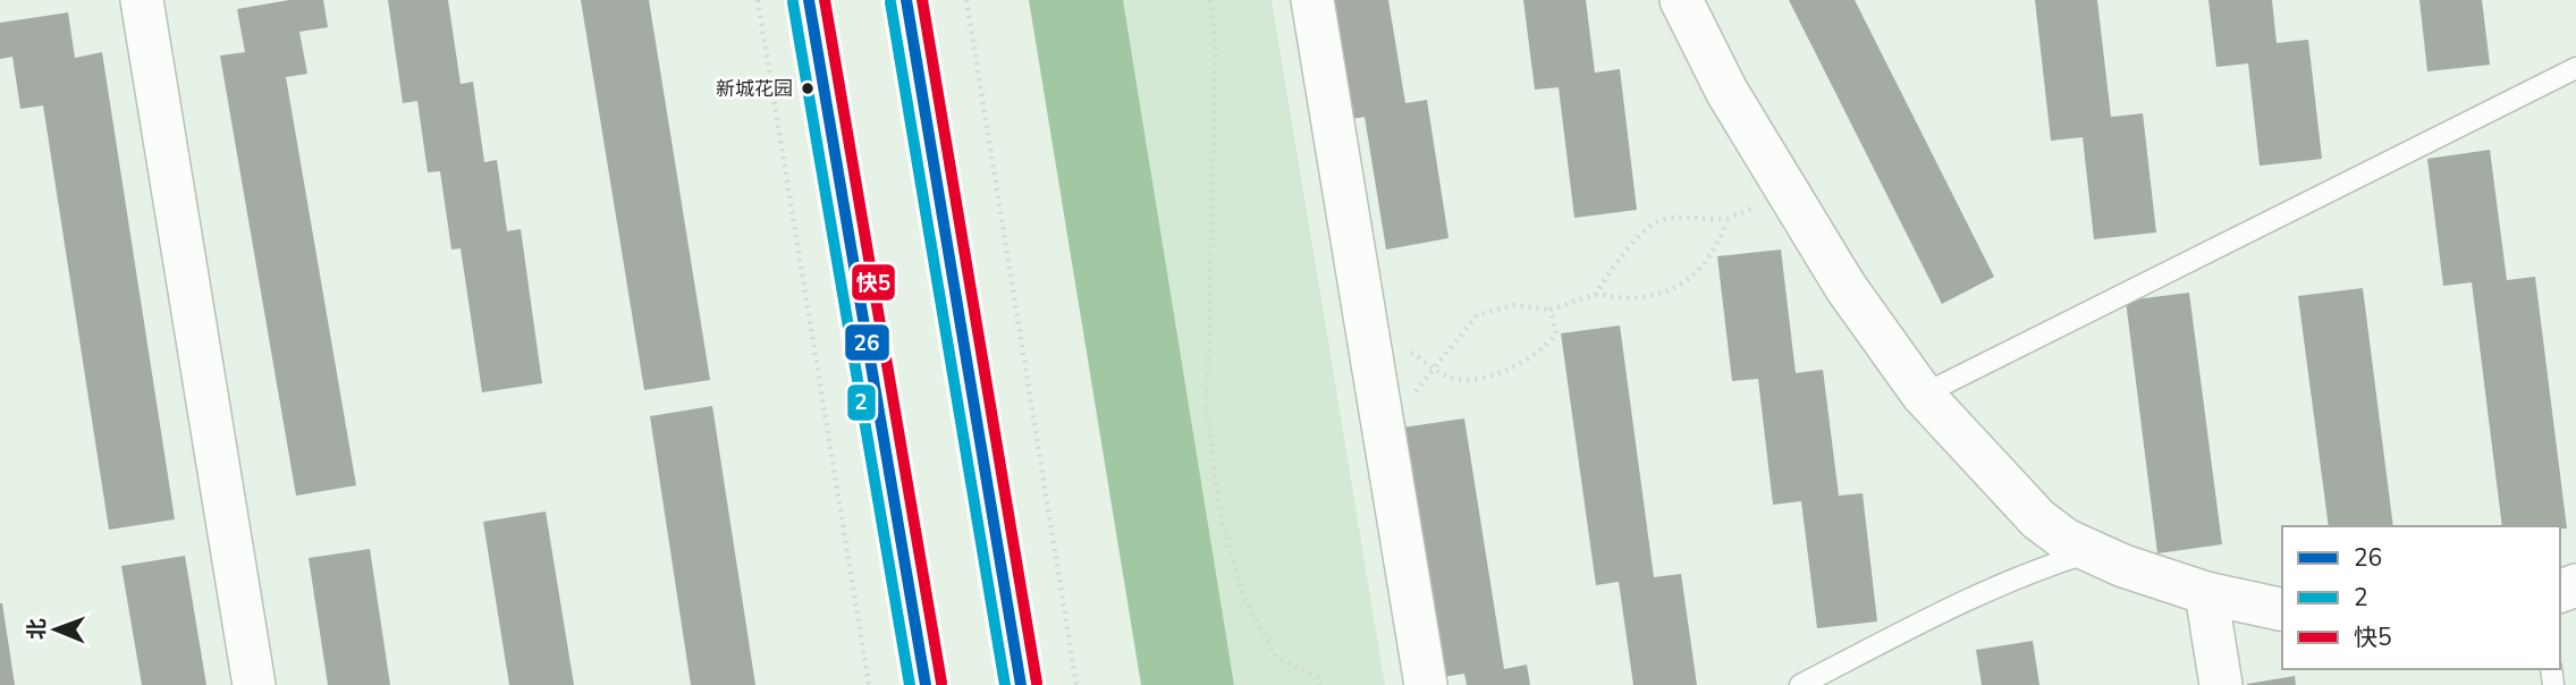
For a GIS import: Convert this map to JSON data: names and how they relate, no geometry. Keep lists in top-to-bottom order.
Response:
{
  "places": ["新城花园"],
  "lines": ["transit line 26", "transit line 快5", "transit line 2"],
  "legend": ["26", "2", "快5"],
  "north": "left"
}
